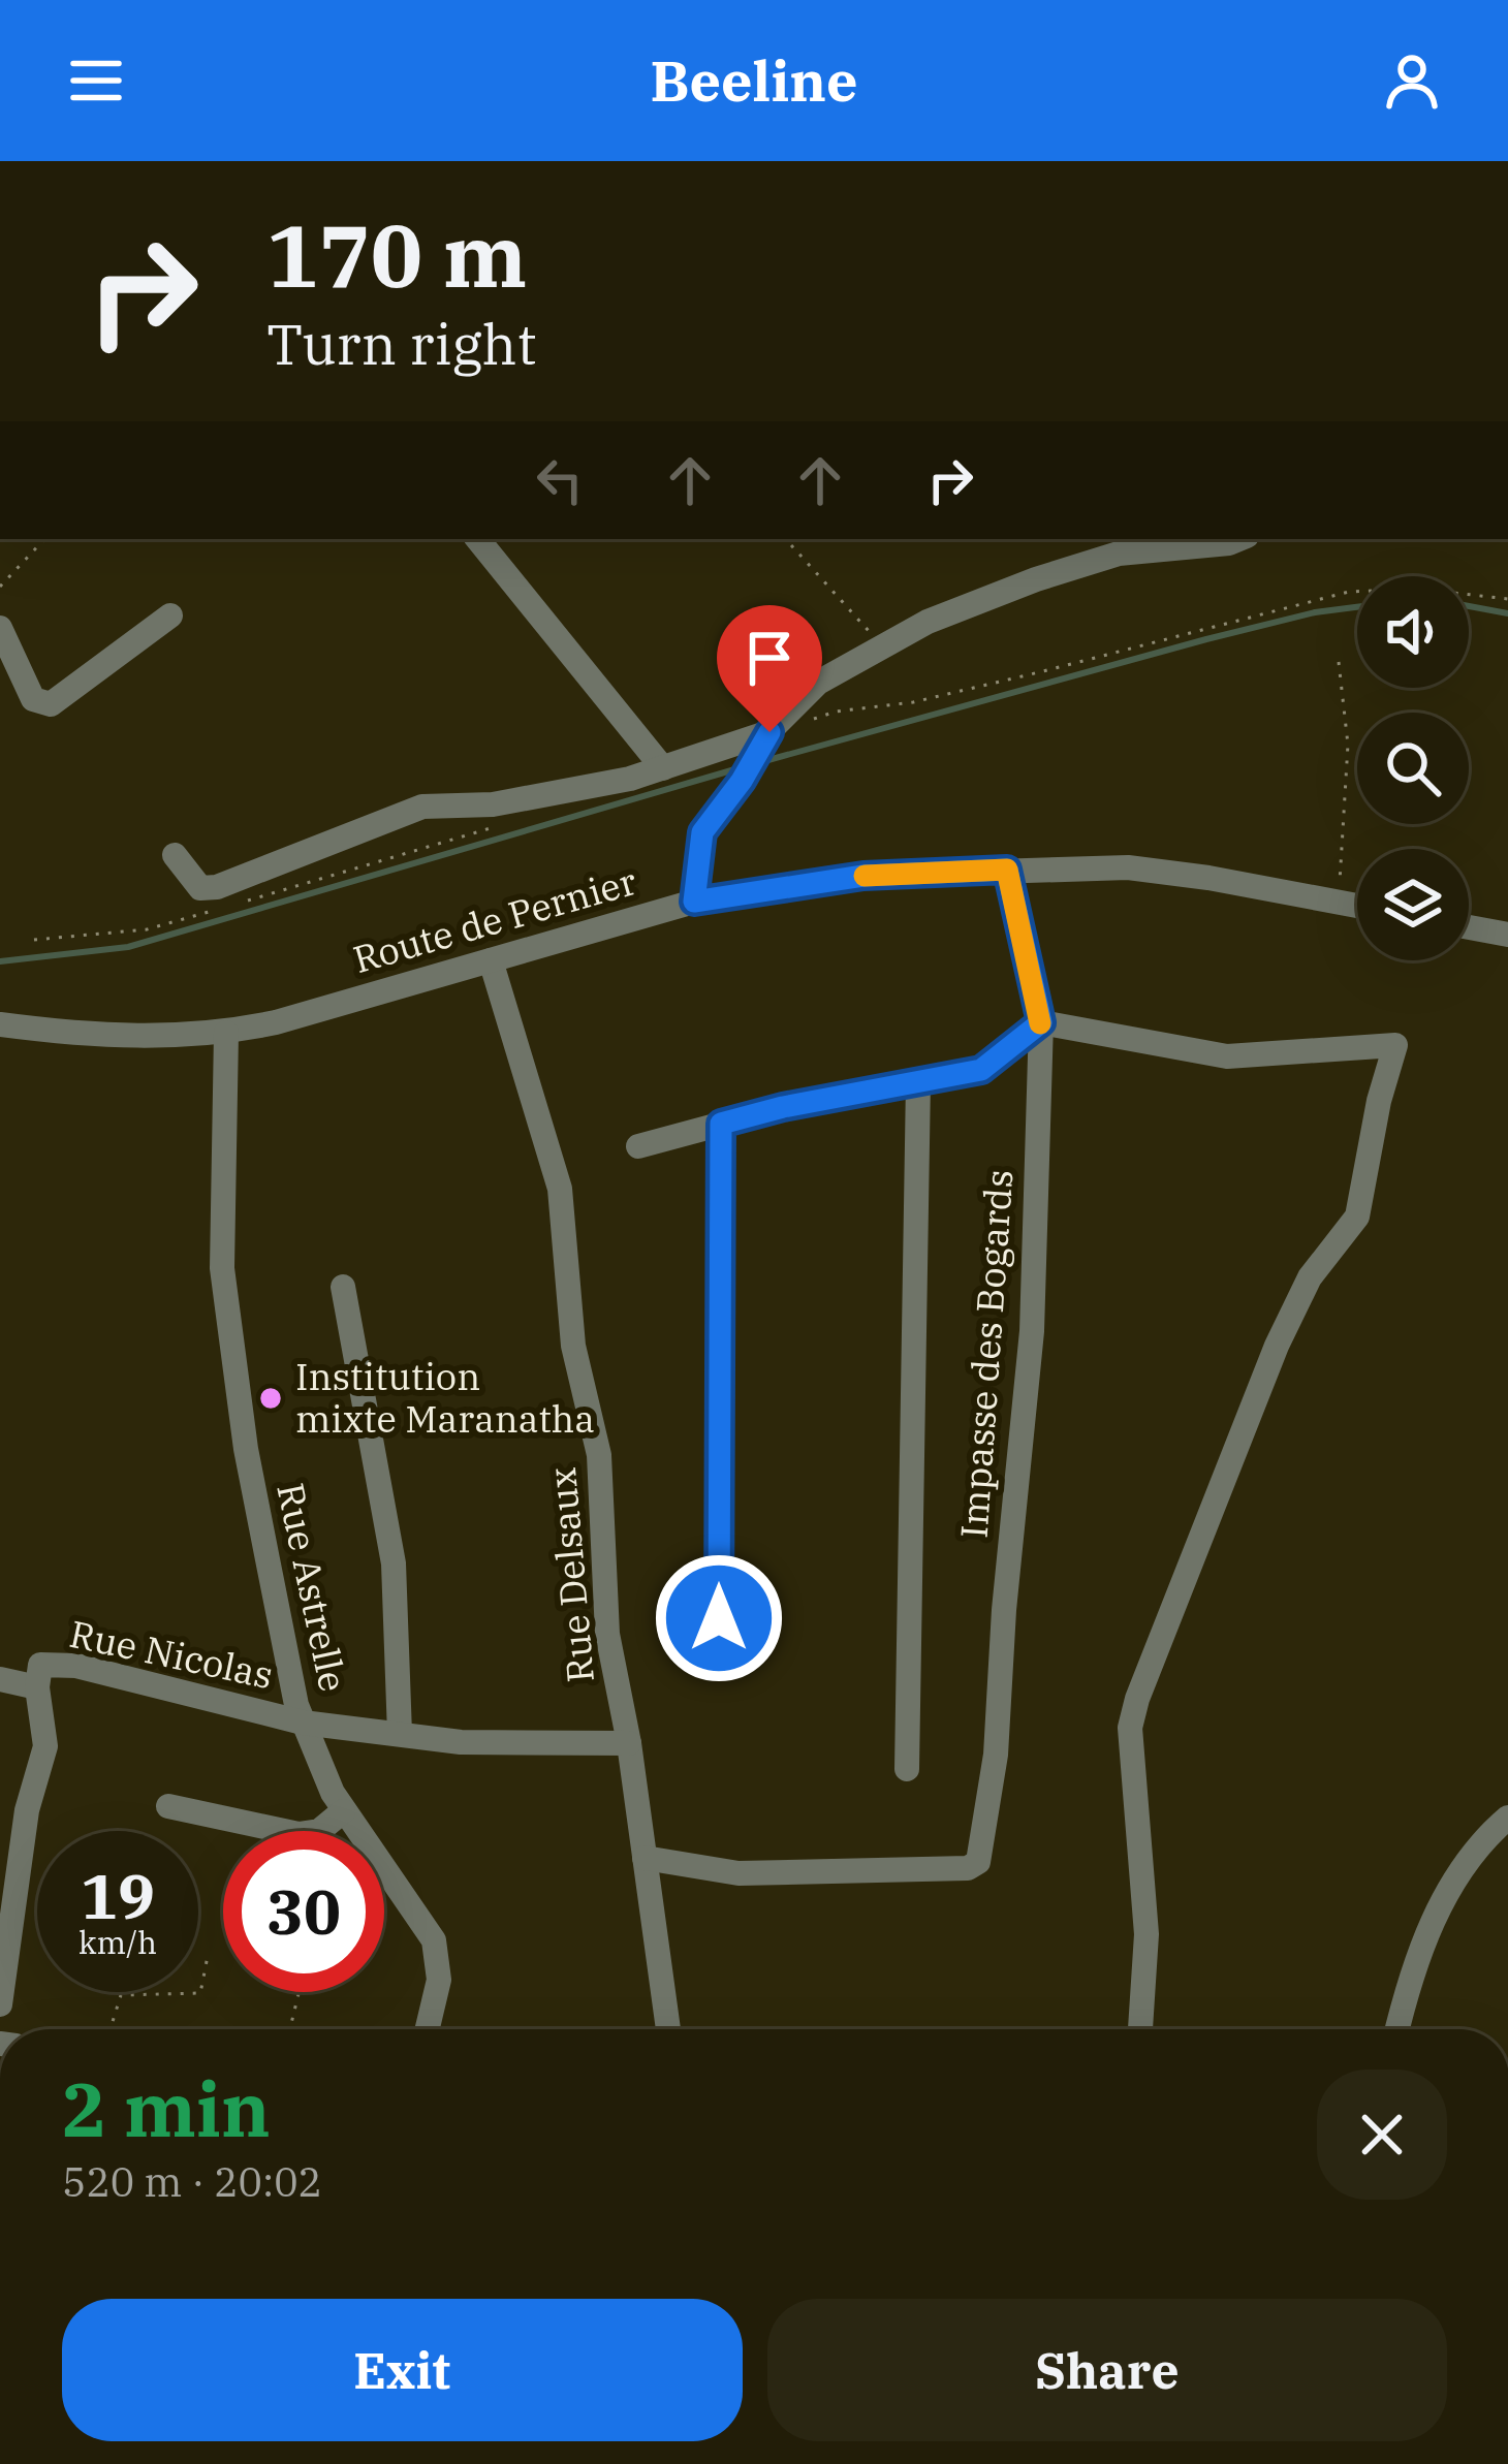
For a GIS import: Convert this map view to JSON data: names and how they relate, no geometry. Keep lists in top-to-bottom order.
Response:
{
  "streets": {
    "street": [
      "Route de Pernier",
      "Impasse des Bogards",
      "Rue Delsaux",
      "Rue Astrelle",
      "Rue Nicolas"
    ]
  },
  "crossings": [
    ["Route de Pernier", "Impasse des Bogards"],
    ["Route de Pernier", "Rue Delsaux"],
    ["Route de Pernier", "Rue Astrelle"],
    ["Impasse des Bogards", "Rue Delsaux"],
    ["Rue Delsaux", "Rue Nicolas"],
    ["Rue Astrelle", "Rue Nicolas"]
  ],
  "places": ["Institution mixte Maranatha"],
  "page": {
    "header": "Beeline",
    "turn": ["170 m", "Turn right"],
    "speed": "19 km/h",
    "limit": "30",
    "heading": ["2 min", "520 m · 20:02"],
    "buttons": ["Exit", "Share"]
  }
}
